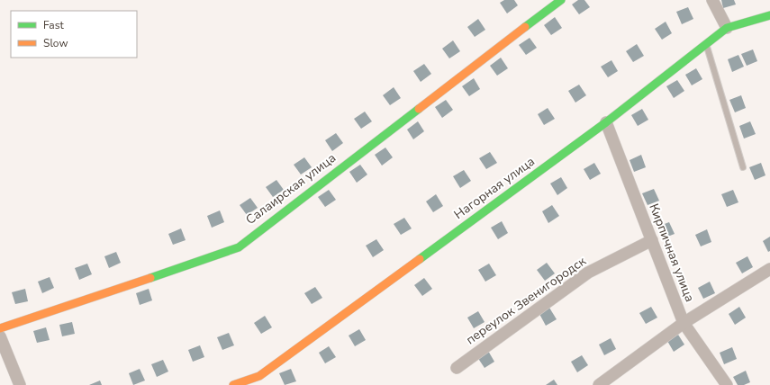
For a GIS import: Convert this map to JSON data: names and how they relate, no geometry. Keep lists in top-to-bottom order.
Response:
{
  "streets": {
    "street": [
      "Нагорная улица",
      "Салаирская улица",
      "Кирпичная улица",
      "переулок Звенигородск"
    ]
  },
  "crossings": [
    ["Нагорная улица", "Кирпичная улица"],
    ["Кирпичная улица", "переулок Звенигородск"]
  ],
  "legend": ["Fast", "Slow"]
}
